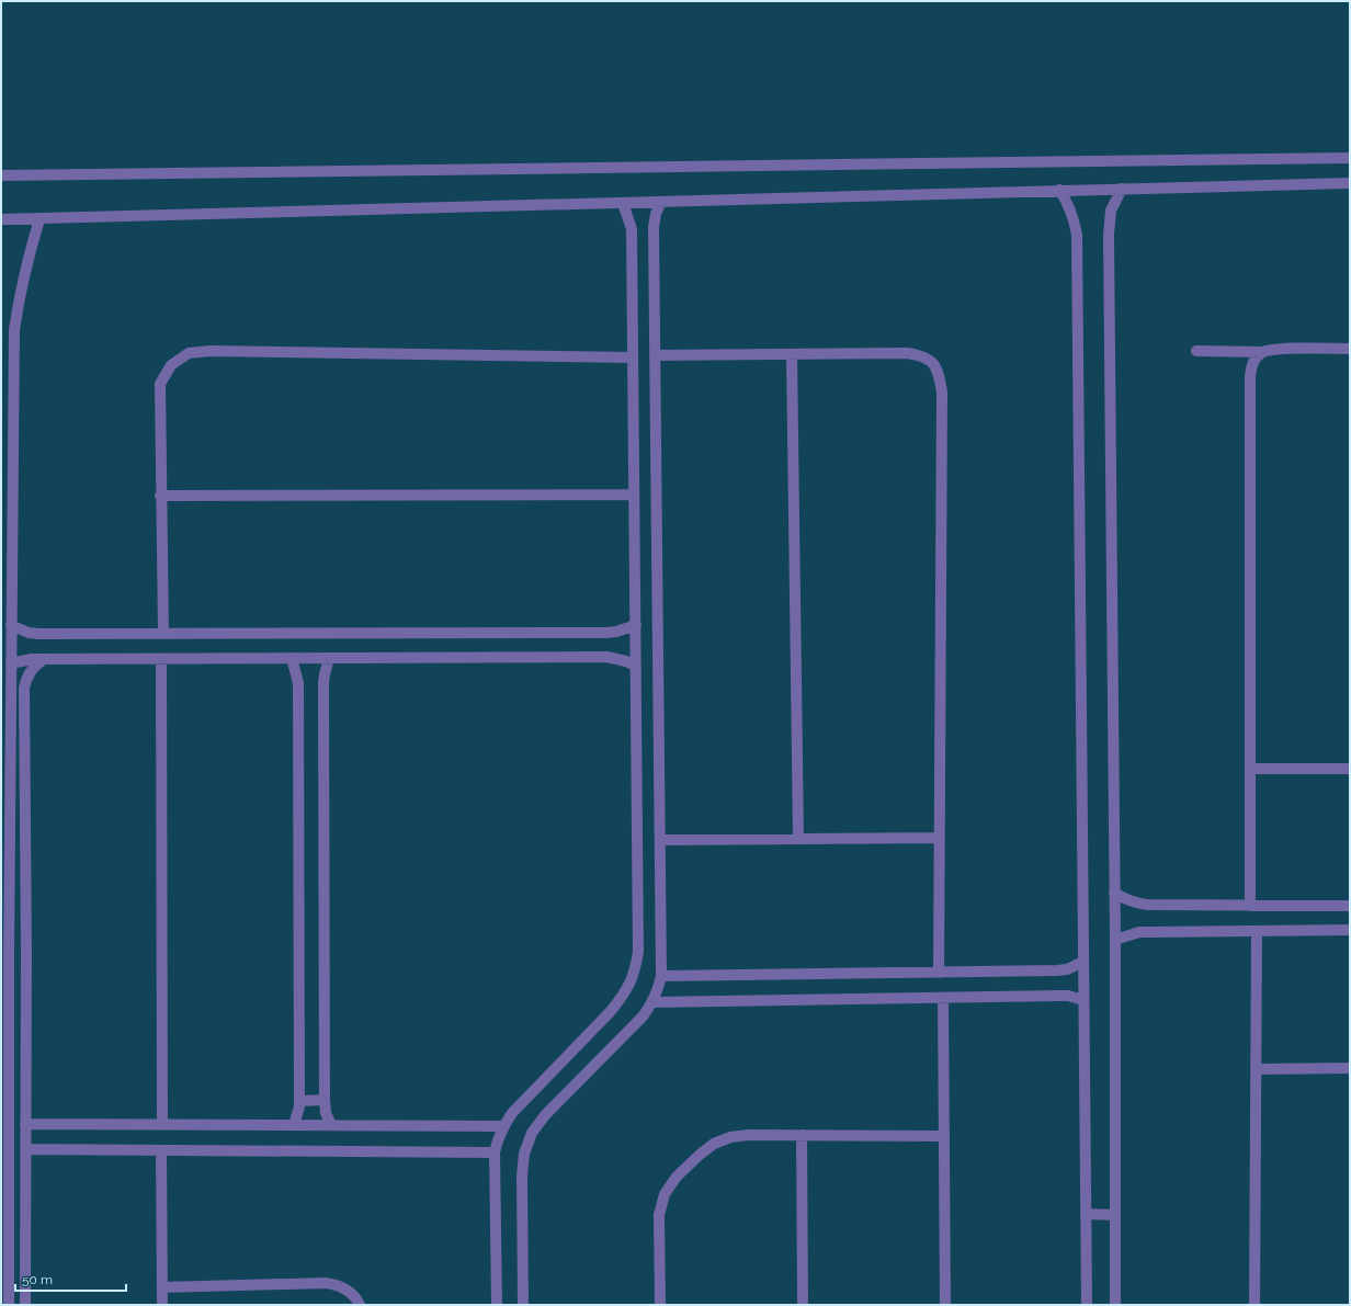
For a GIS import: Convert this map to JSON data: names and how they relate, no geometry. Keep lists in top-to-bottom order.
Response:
{
  "scale_bar": "50 m"
}
